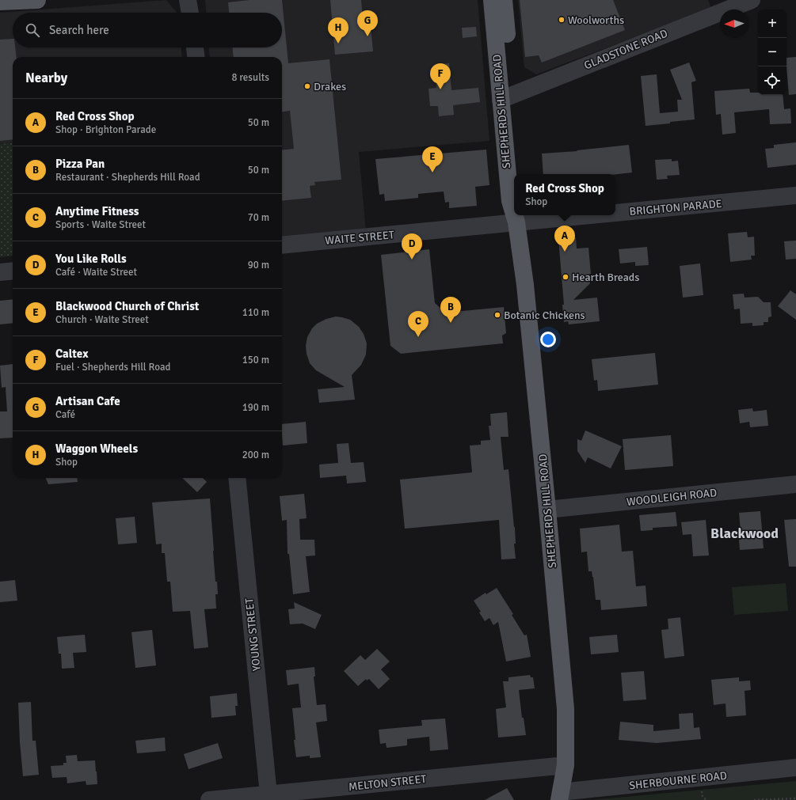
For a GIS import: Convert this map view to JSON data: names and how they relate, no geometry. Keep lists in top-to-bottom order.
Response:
{
  "streets": {
    "main road": ["SHEPHERDS HILL ROAD"],
    "street": [
      "GLADSTONE ROAD",
      "BRIGHTON PARADE",
      "WAITE STREET",
      "WOODLEIGH ROAD",
      "YOUNG STREET",
      "SHERBOURNE ROAD",
      "MELTON STREET"
    ]
  },
  "crossings": [
    ["GLADSTONE ROAD", "SHEPHERDS HILL ROAD"],
    ["SHEPHERDS HILL ROAD", "BRIGHTON PARADE"],
    ["SHEPHERDS HILL ROAD", "WAITE STREET"],
    ["SHEPHERDS HILL ROAD", "WOODLEIGH ROAD"],
    ["SHEPHERDS HILL ROAD", "SHERBOURNE ROAD"],
    ["SHEPHERDS HILL ROAD", "MELTON STREET"],
    ["BRIGHTON PARADE", "WAITE STREET"],
    ["YOUNG STREET", "MELTON STREET"]
  ],
  "districts": ["Blackwood"],
  "places": [
    "Woolworths",
    "Drakes",
    "Hearth Breads",
    "Botanic Chickens"
  ],
  "north": "left",
  "page": {
    "map_buttons": ["+", "−"],
    "pins": [
      "G",
      "H",
      "F",
      "E",
      "A",
      "D",
      "B",
      "C"
    ],
    "search": "Search here",
    "heading": ["Nearby", "8 results"],
    "list": [
      {
        "mark": "A",
        "name": "Red Cross Shop",
        "note": "Shop · Brighton Parade",
        "value": "50 m"
      },
      {
        "mark": "B",
        "name": "Pizza Pan",
        "note": "Restaurant · Shepherds Hill Road",
        "value": "50 m"
      },
      {
        "mark": "C",
        "name": "Anytime Fitness",
        "note": "Sports · Waite Street",
        "value": "70 m"
      },
      {
        "mark": "D",
        "name": "You Like Rolls",
        "note": "Café · Waite Street",
        "value": "90 m"
      },
      {
        "mark": "E",
        "name": "Blackwood Church of Christ",
        "note": "Church · Waite Street",
        "value": "110 m"
      },
      {
        "mark": "F",
        "name": "Caltex",
        "note": "Fuel · Shepherds Hill Road",
        "value": "150 m"
      },
      {
        "mark": "G",
        "name": "Artisan Cafe",
        "note": "Café",
        "value": "190 m"
      },
      {
        "mark": "H",
        "name": "Waggon Wheels",
        "note": "Shop",
        "value": "200 m"
      }
    ],
    "popup": ["Red Cross Shop", "Shop"]
  }
}
